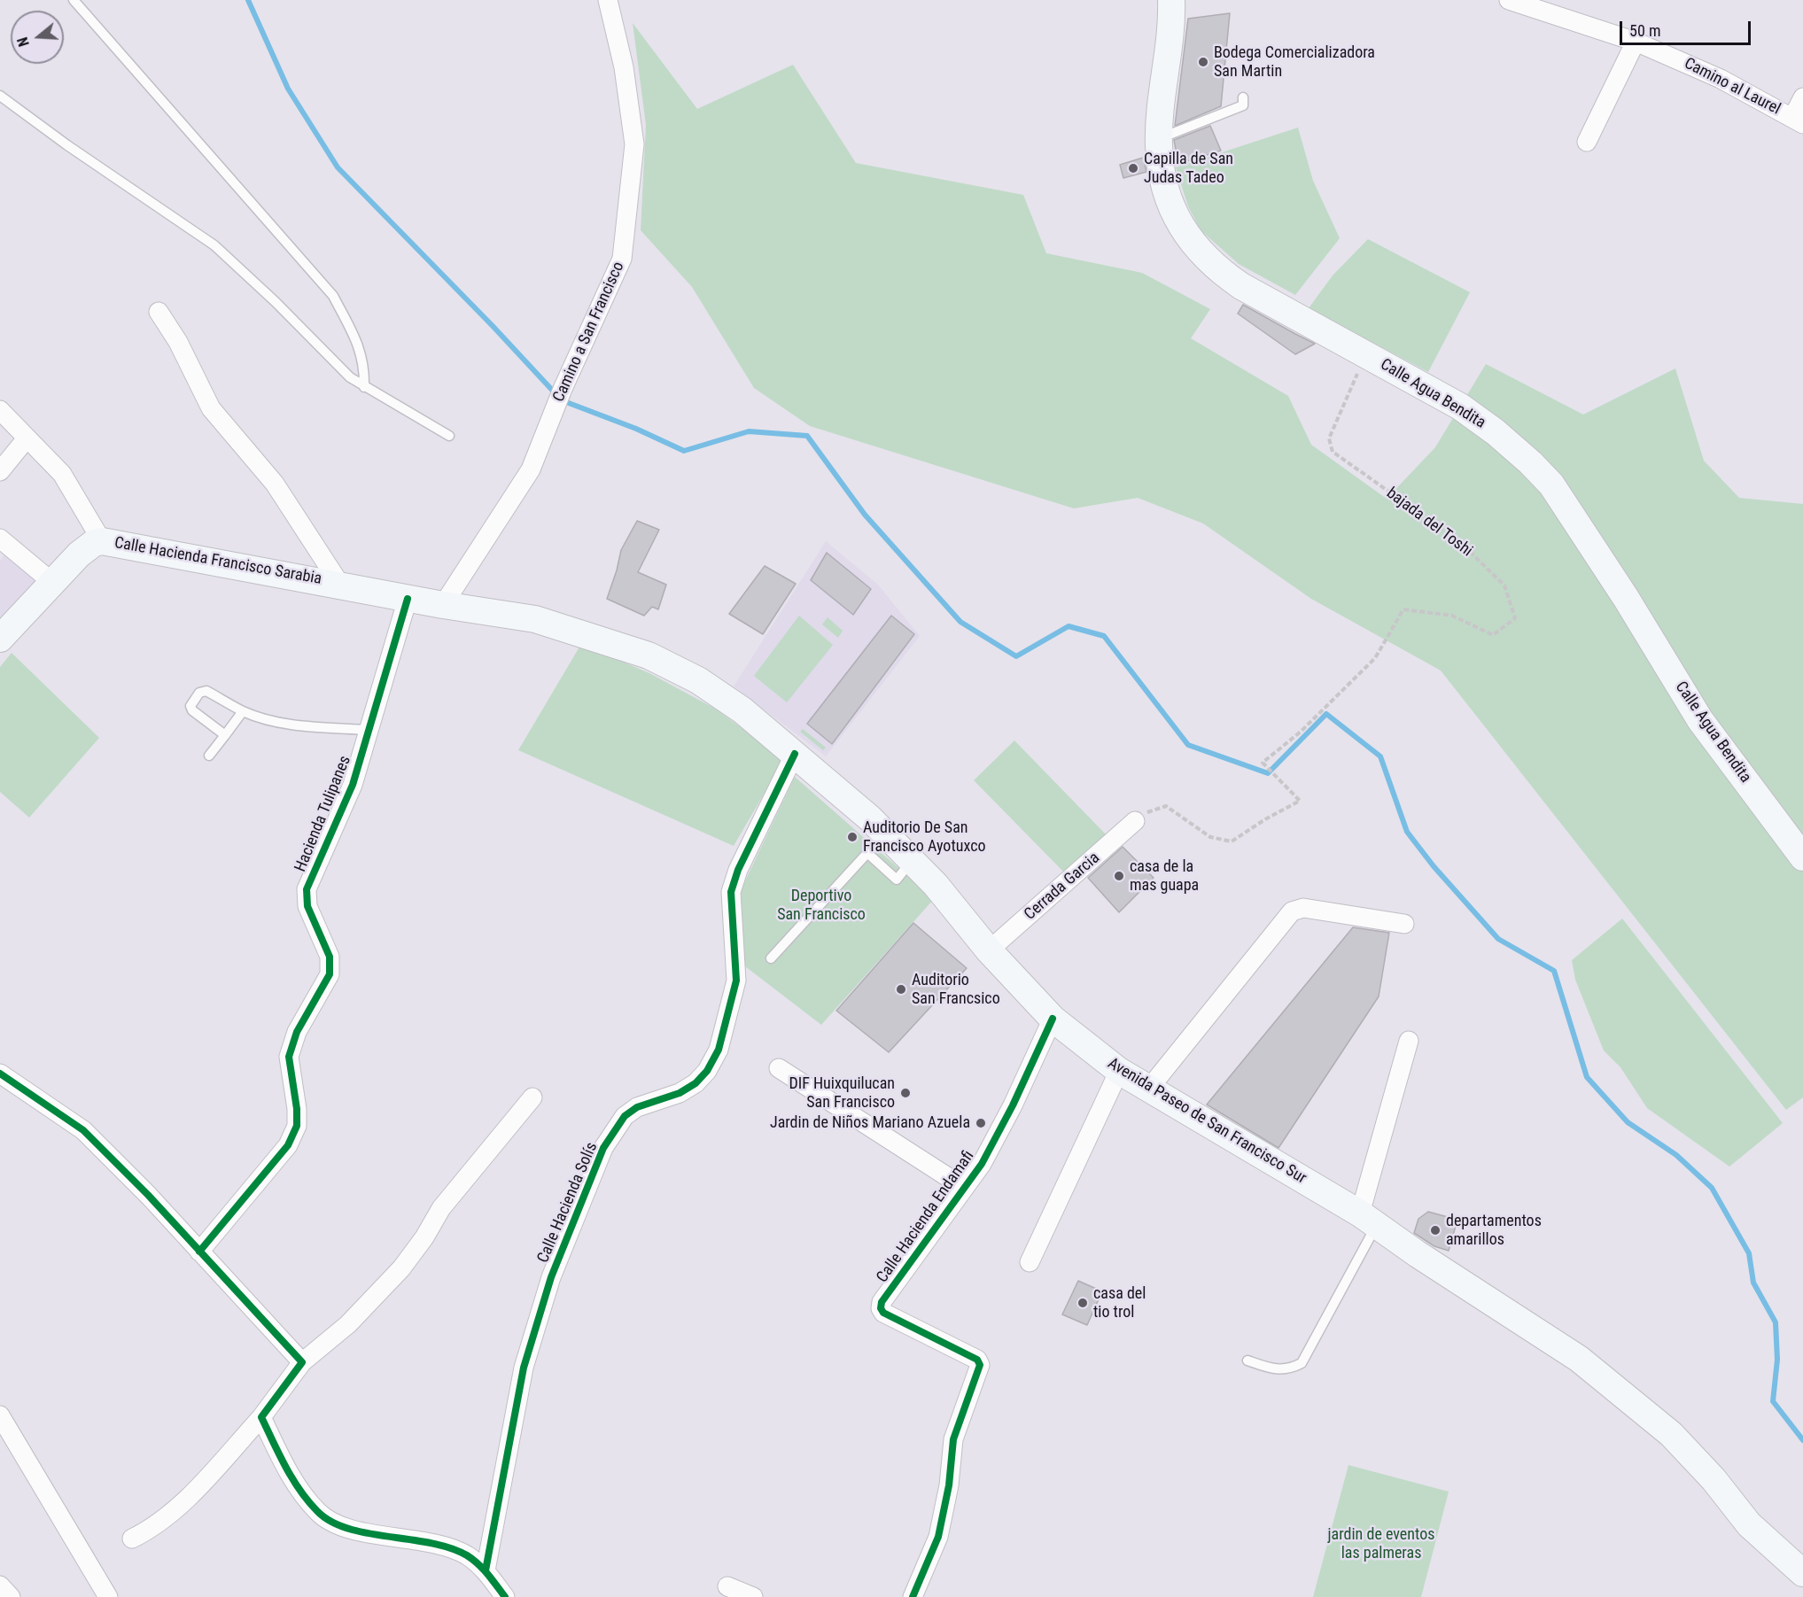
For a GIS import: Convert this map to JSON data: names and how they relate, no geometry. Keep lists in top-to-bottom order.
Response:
{
  "streets": {
    "main road": ["Calle Agua Bendita", "Calle Hacienda Francisco Sarabia", "Avenida Paseo de San Francisco Sur"],
    "street": [
      "Camino al Laurel",
      "Camino a San Francisco",
      "Hacienda Tulipanes",
      "Cerrada Garcia",
      "Calle Hacienda Solís",
      "Calle Hacienda Endamafi"
    ],
    "path": ["bajada del Toshi"]
  },
  "crossings": [
    ["Camino a San Francisco", "Calle Hacienda Francisco Sarabia"],
    ["Camino a San Francisco", "Avenida Paseo de San Francisco Sur"],
    ["bajada del Toshi", "Cerrada Garcia"],
    ["Calle Hacienda Francisco Sarabia", "Hacienda Tulipanes"],
    ["Calle Hacienda Francisco Sarabia", "Avenida Paseo de San Francisco Sur"],
    ["Cerrada Garcia", "Avenida Paseo de San Francisco Sur"],
    ["Avenida Paseo de San Francisco Sur", "Calle Hacienda Solís"],
    ["Avenida Paseo de San Francisco Sur", "Calle Hacienda Endamafi"]
  ],
  "parks": ["Deportivo San Francisco", "jardin de eventos las palmeras"],
  "places": [
    "Bodega Comercializadora San Martin",
    "Capilla de San Judas Tadeo",
    "Auditorio De San Francisco Ayotuxco",
    "casa de la mas guapa",
    "Auditorio San Francsico",
    "DIF Huixquilucan San Francisco",
    "Jardin de Niños Mariano Azuela",
    "departamentos amarillos",
    "casa del tio trol"
  ],
  "scale_bar": "50 m",
  "north": "left"
}
